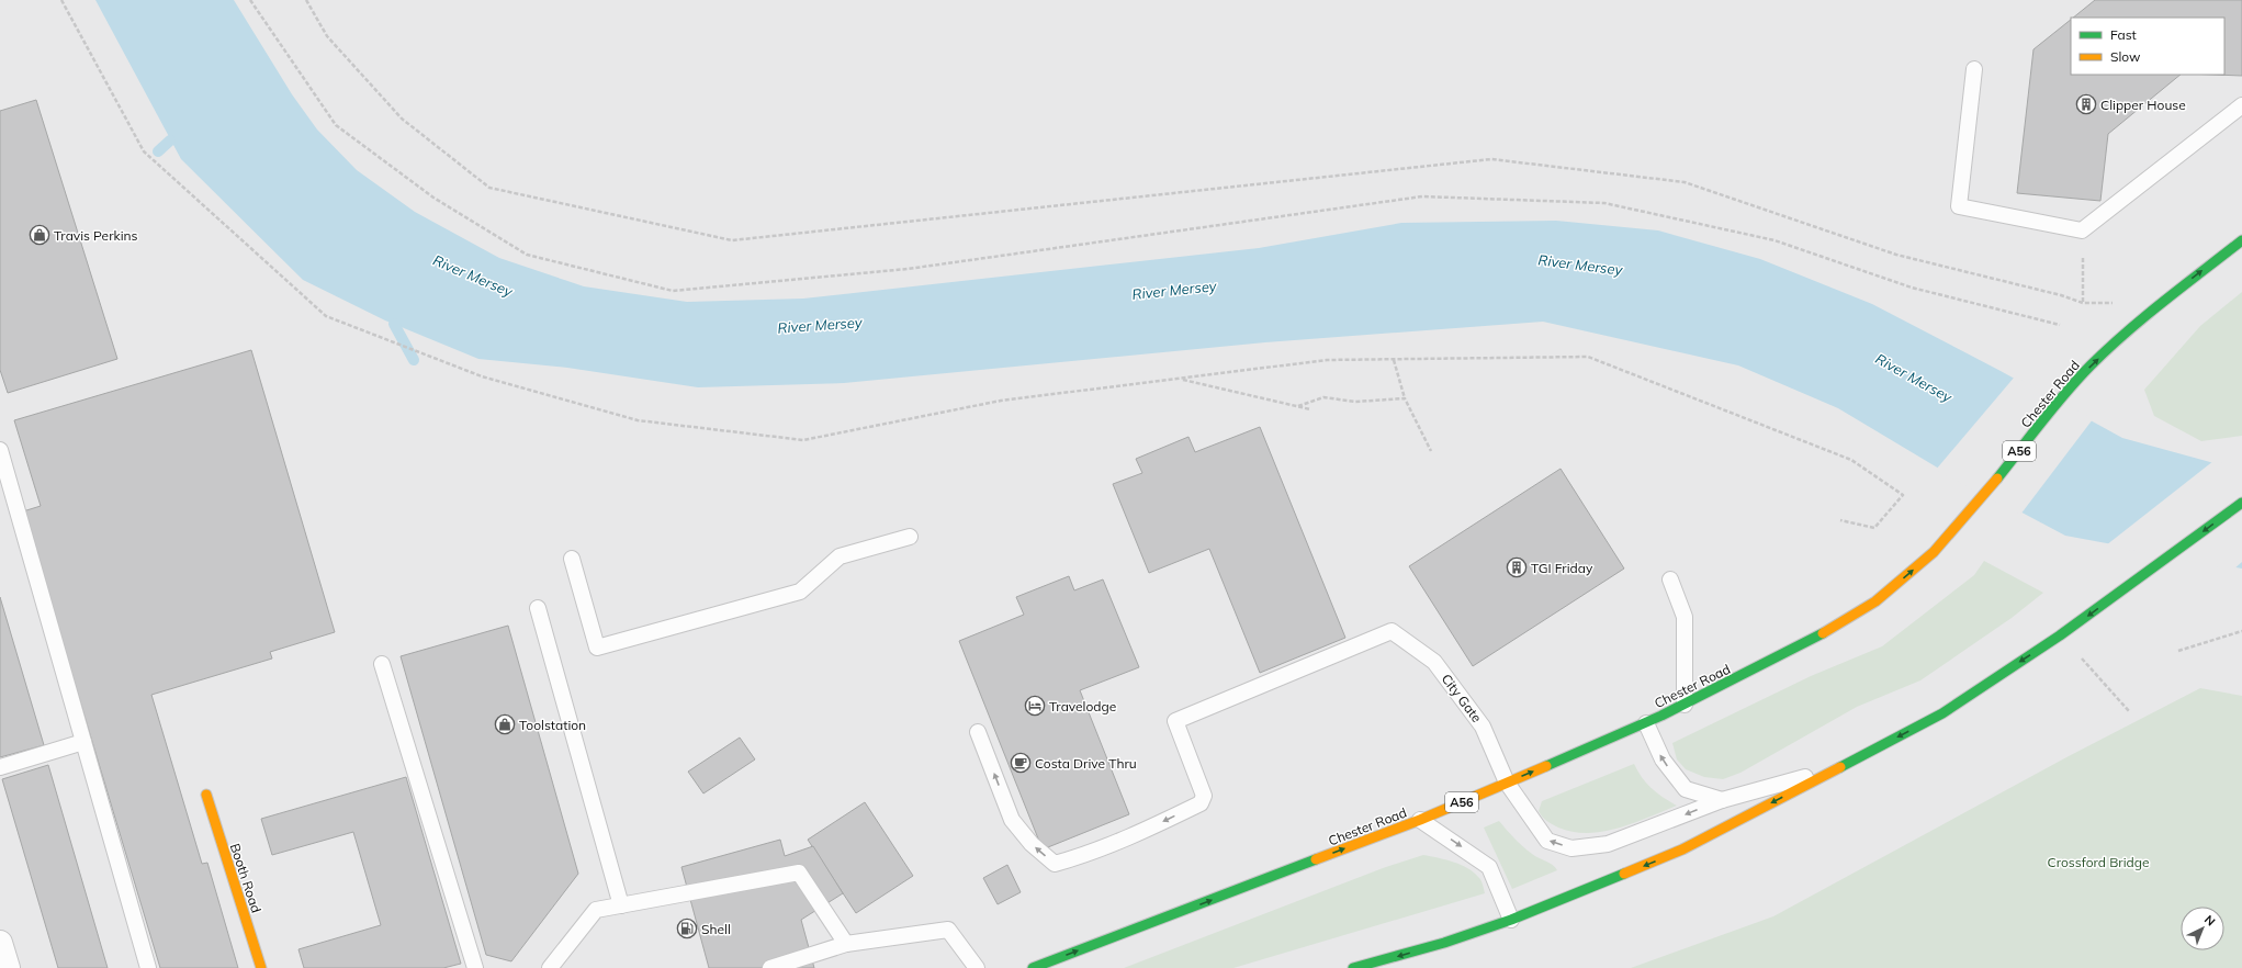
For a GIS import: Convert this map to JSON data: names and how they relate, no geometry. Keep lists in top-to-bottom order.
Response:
{
  "streets": {
    "main road": ["Chester Road", "A56", "Booth Road"],
    "lane": ["City Gate"]
  },
  "crossings": [
    ["Chester Road", "City Gate"]
  ],
  "one_way": ["Chester Road"],
  "water": ["River Mersey"],
  "parks": ["Crossford Bridge"],
  "places": {
    "building": ["Clipper House", "TGI Friday"],
    "shop": ["Travis Perkins", "Toolstation"],
    "hotel": ["Travelodge"],
    "cafe": ["Costa Drive Thru"],
    "fuel station": ["Shell"]
  },
  "legend": ["Fast", "Slow"],
  "north": "top right"
}
